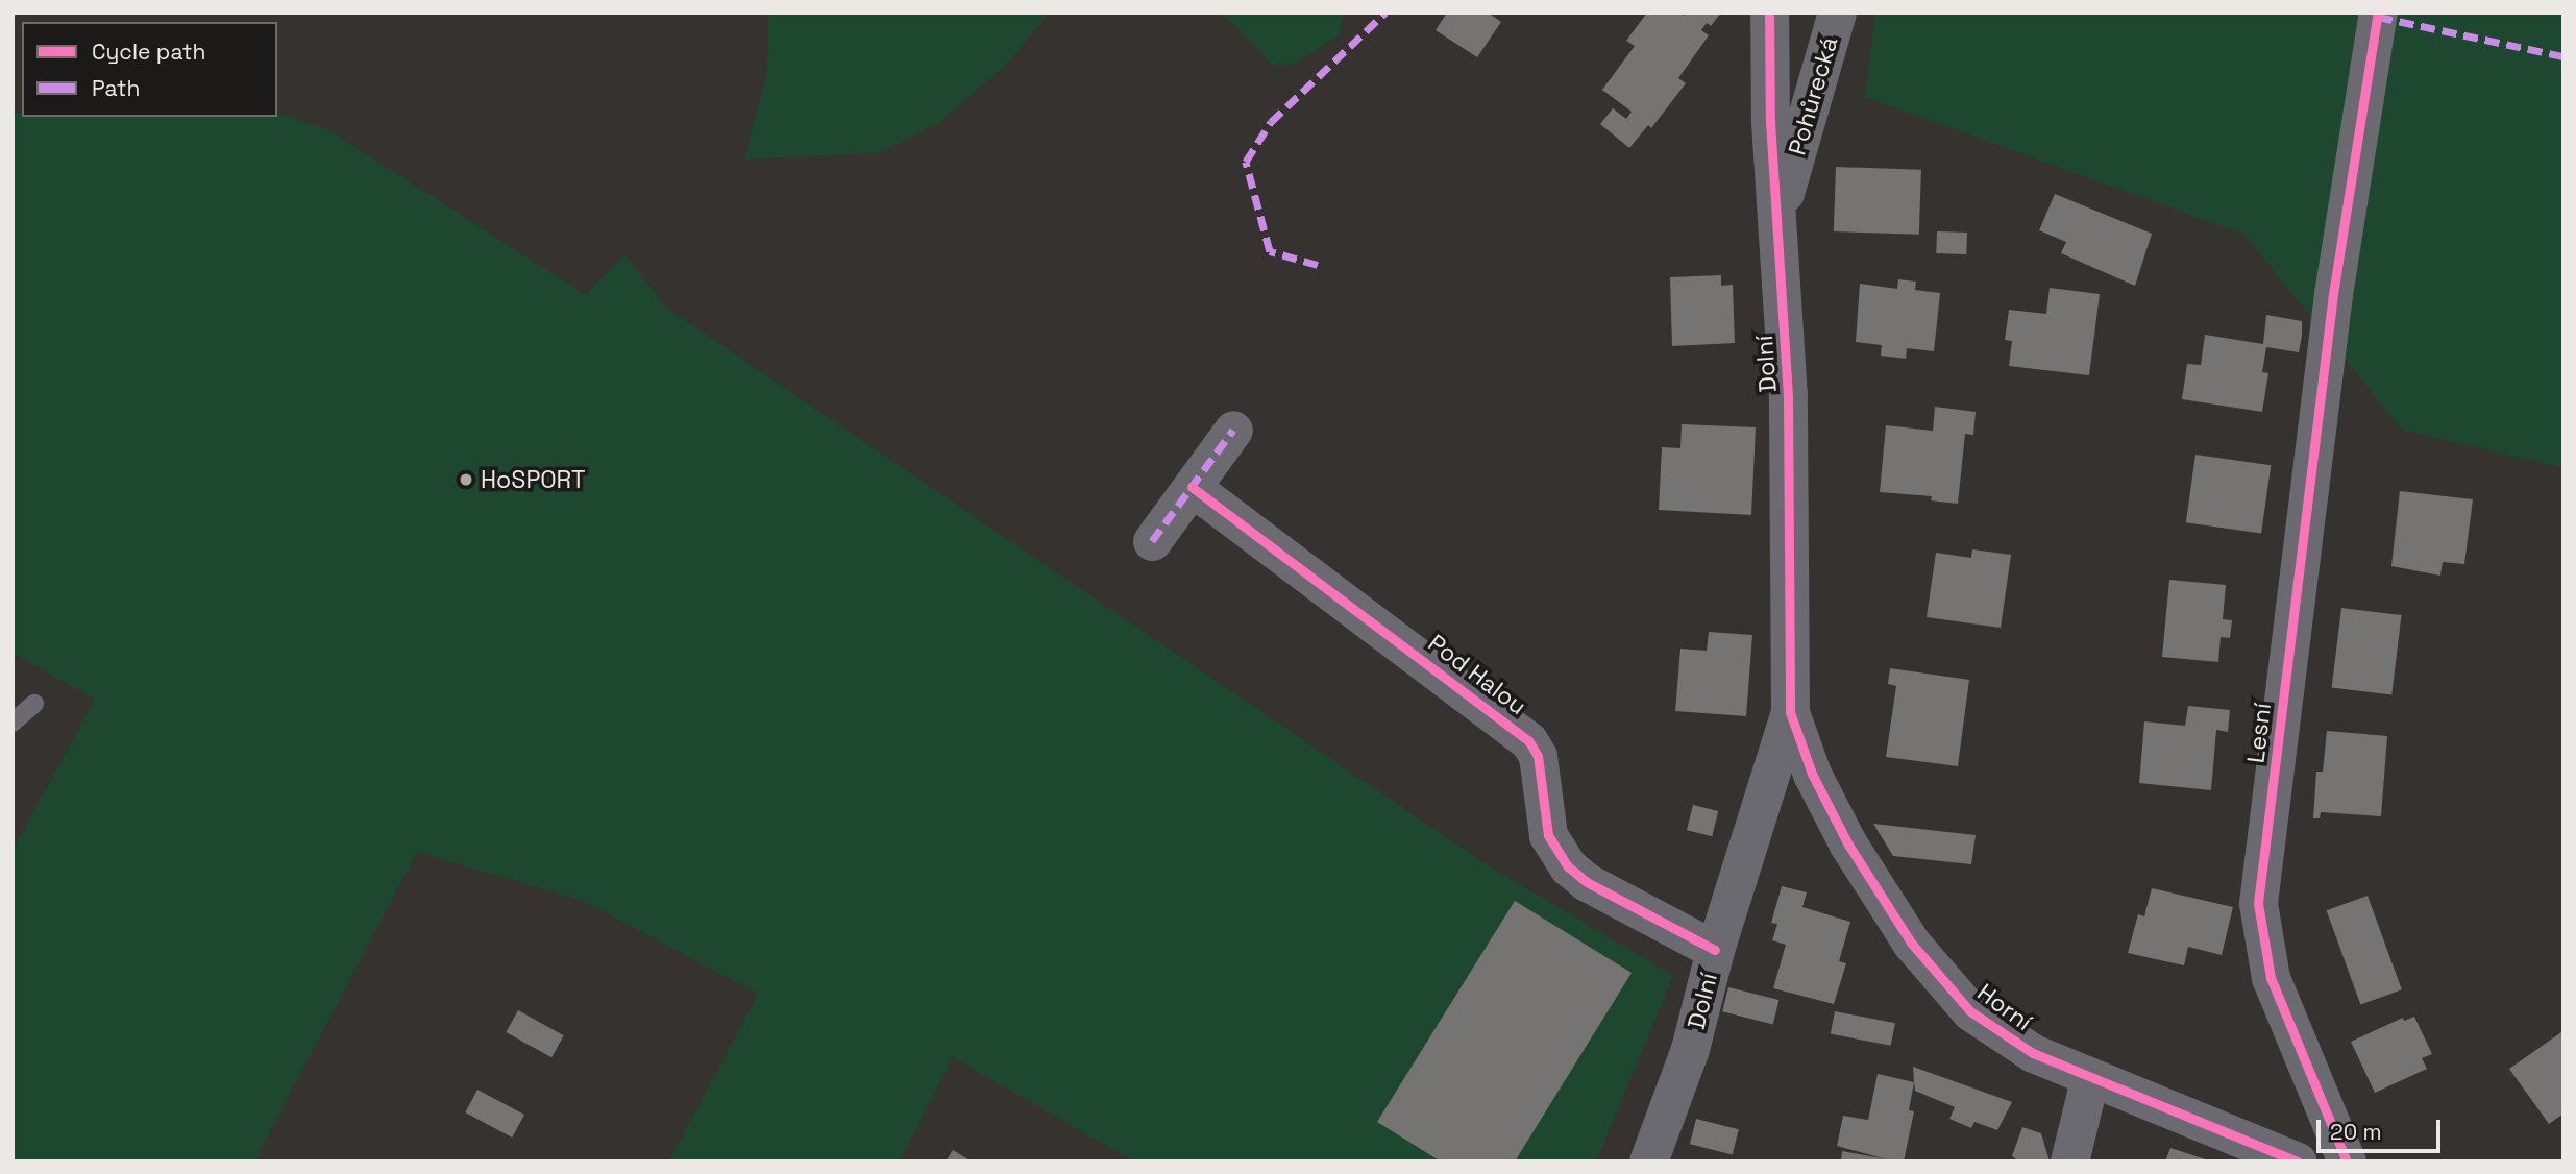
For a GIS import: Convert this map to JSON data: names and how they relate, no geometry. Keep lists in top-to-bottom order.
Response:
{
  "streets": {
    "street": [
      "Pohůrecká",
      "Dolní",
      "Pod Halou",
      "Lesní",
      "Horní"
    ]
  },
  "crossings": [
    ["Pohůrecká", "Dolní"],
    ["Dolní", "Pod Halou"],
    ["Dolní", "Horní"]
  ],
  "places": ["HoSPORT"],
  "legend": ["Cycle path", "Path"],
  "scale_bar": "20 m"
}
